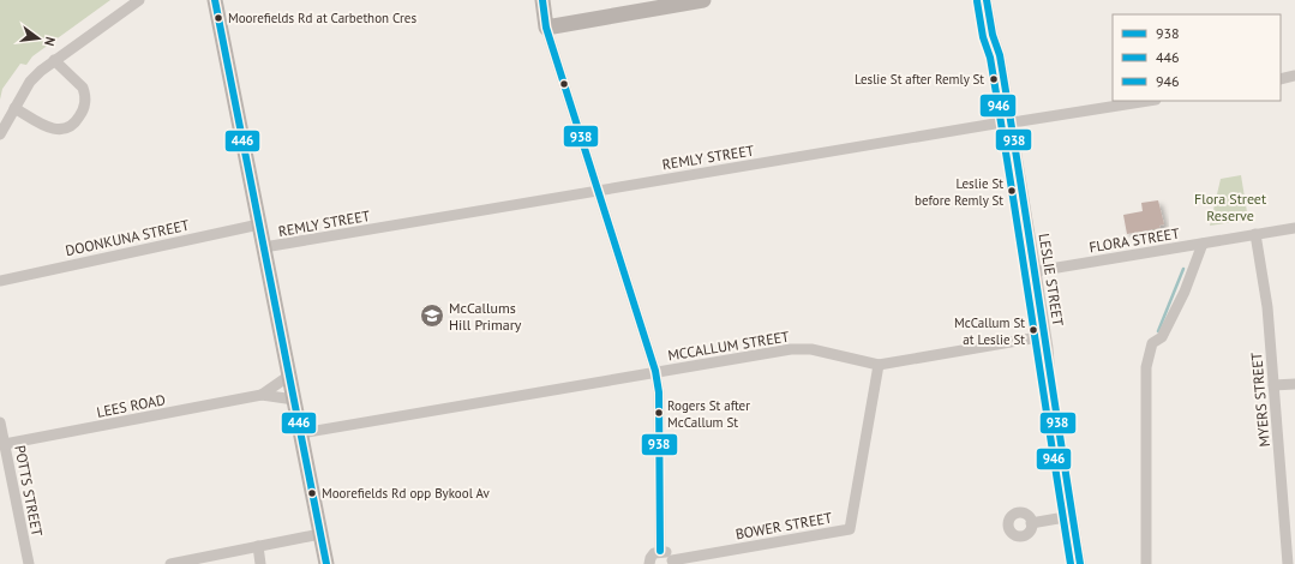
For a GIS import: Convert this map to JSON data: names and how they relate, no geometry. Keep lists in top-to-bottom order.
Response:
{
  "streets": {
    "street": [
      "REMLY STREET",
      "DOONKUNA STREET",
      "FLORA STREET",
      "LESLIE STREET",
      "MCCALLUM STREET",
      "MYERS STREET",
      "LEES ROAD",
      "POTTS STREET",
      "BOWER STREET"
    ]
  },
  "crossings": [
    ["REMLY STREET", "LESLIE STREET"],
    ["FLORA STREET", "LESLIE STREET"],
    ["FLORA STREET", "MYERS STREET"],
    ["LESLIE STREET", "MCCALLUM STREET"],
    ["MCCALLUM STREET", "BOWER STREET"],
    ["LEES ROAD", "POTTS STREET"]
  ],
  "parks": ["Flora Street Reserve"],
  "places": {
    "other": [
      "Moorefields Rd at Carbethon Cres",
      "Leslie St after Remly St",
      "Leslie St before Remly St",
      "McCallum St at Leslie St",
      "Rogers St after McCallum St",
      "Moorefields Rd opp Bykool Av"
    ],
    "school or university": ["McCallums Hill Primary"]
  },
  "lines": ["transit line 938", "transit line 446", "transit line 946"],
  "legend": ["938", "446", "946"],
  "north": "right"
}
